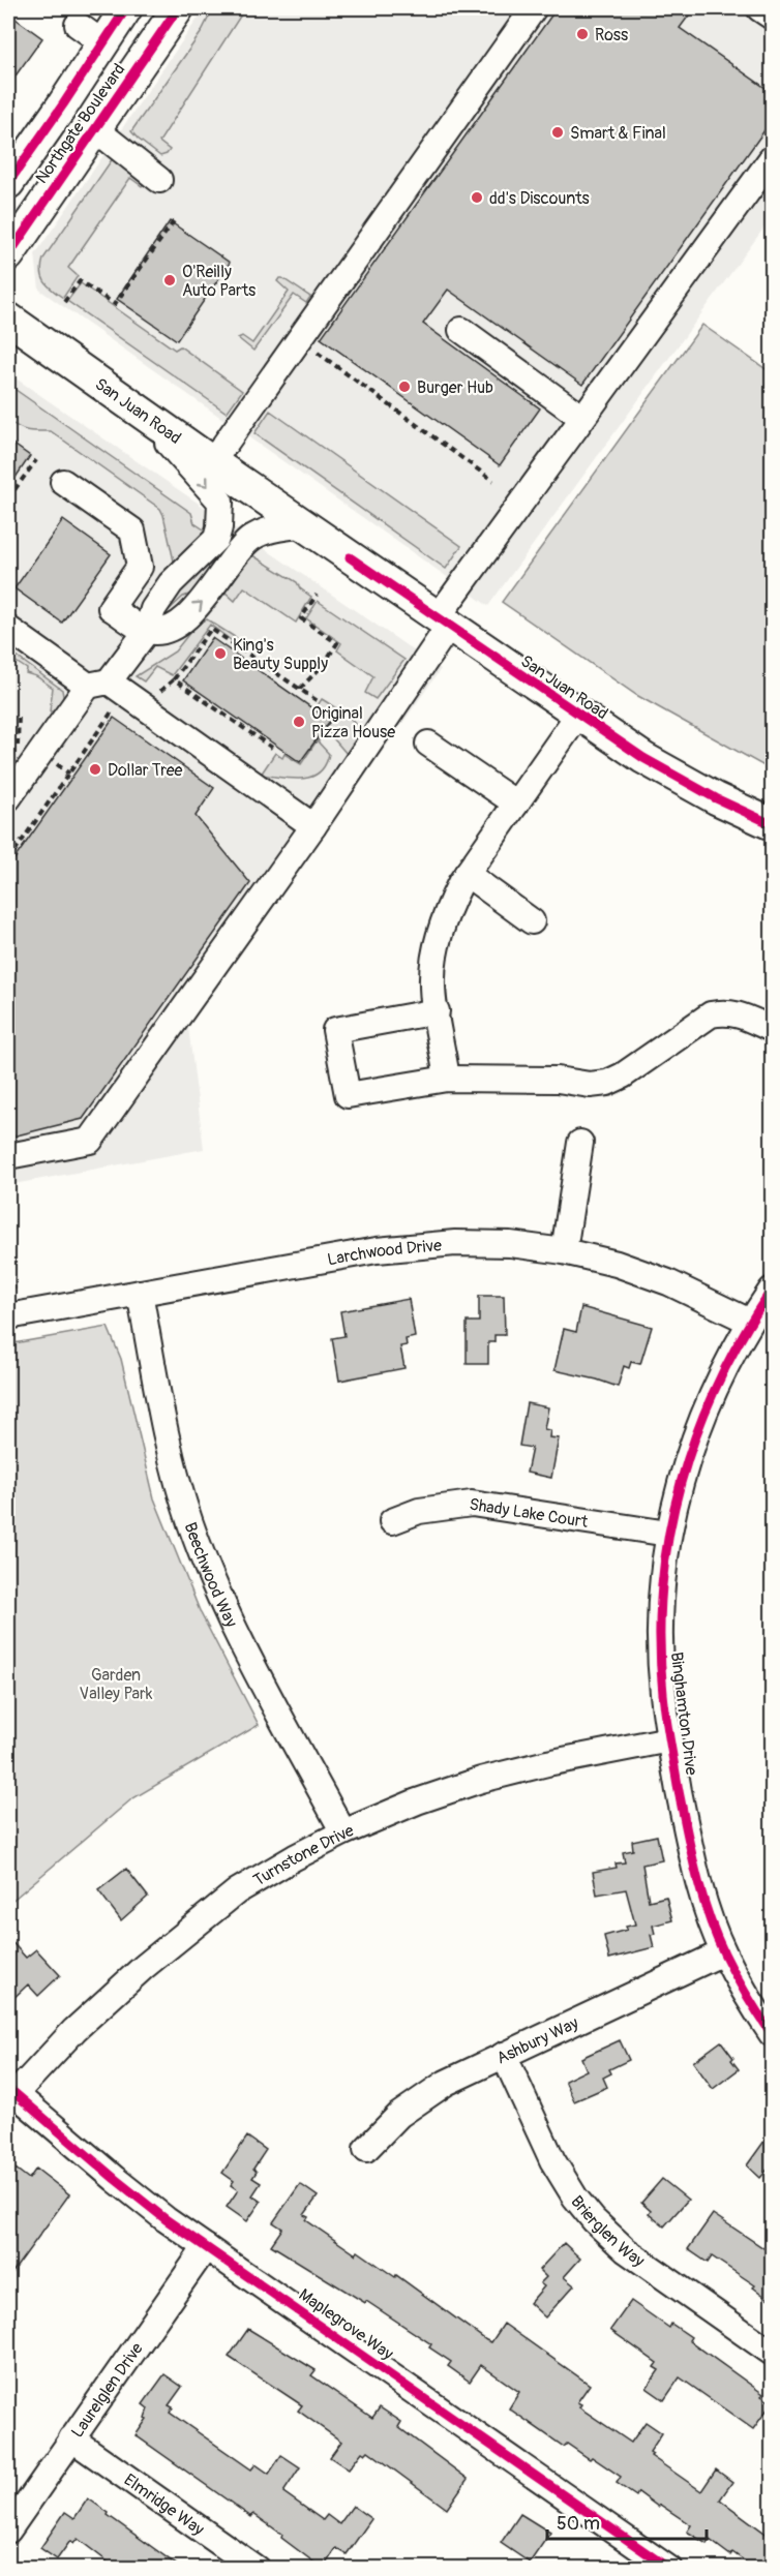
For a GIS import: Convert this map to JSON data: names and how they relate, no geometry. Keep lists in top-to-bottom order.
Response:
{
  "streets": {
    "main road": ["Northgate Boulevard", "San Juan Road"],
    "street": [
      "Larchwood Drive",
      "Shady Lake Court",
      "Beechwood Way",
      "Binghamton Drive",
      "Turnstone Drive",
      "Ashbury Way",
      "Brierglen Way",
      "Maplegrove Way",
      "Laurelglen Drive",
      "Elmridge Way"
    ]
  },
  "crossings": [
    ["Larchwood Drive", "Beechwood Way"],
    ["Larchwood Drive", "Binghamton Drive"],
    ["Shady Lake Court", "Binghamton Drive"],
    ["Beechwood Way", "Turnstone Drive"],
    ["Binghamton Drive", "Turnstone Drive"],
    ["Binghamton Drive", "Ashbury Way"],
    ["Turnstone Drive", "Maplegrove Way"],
    ["Ashbury Way", "Brierglen Way"],
    ["Maplegrove Way", "Laurelglen Drive"],
    ["Laurelglen Drive", "Elmridge Way"]
  ],
  "parks": ["Garden Valley Park"],
  "places": [
    "Ross",
    "Smart & Final",
    "dd's Discounts",
    "O'Reilly Auto Parts",
    "Burger Hub",
    "King's Beauty Supply",
    "Original Pizza House",
    "Dollar Tree"
  ],
  "scale_bar": "50 m"
}
